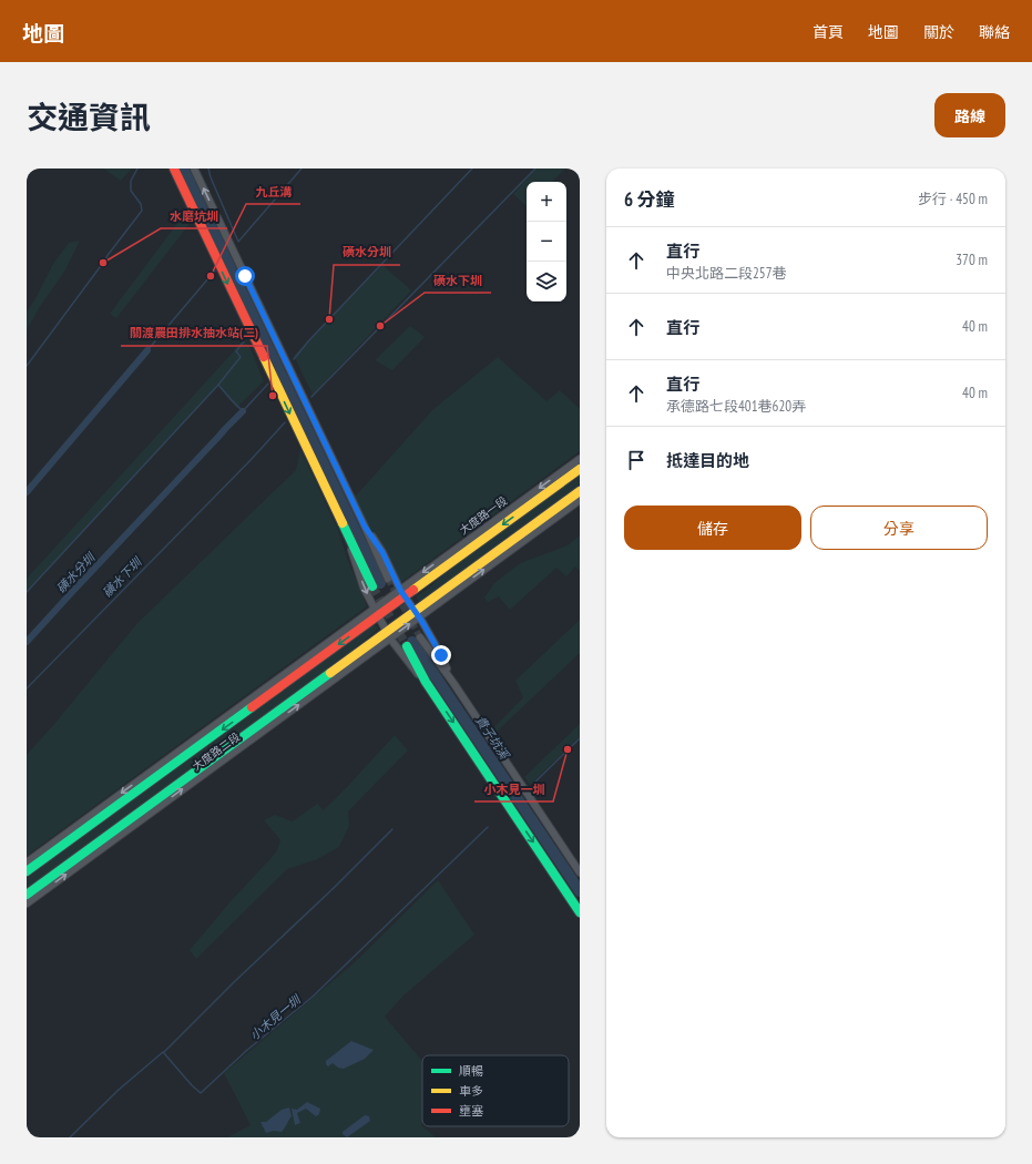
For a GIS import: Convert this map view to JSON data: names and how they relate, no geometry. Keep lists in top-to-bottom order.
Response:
{
  "streets": {
    "main road": ["大度路一段", "大度路二段"]
  },
  "crossings": [
    ["大度路一段", "大度路二段"]
  ],
  "water": [
    "磺水分圳",
    "磺水下圳",
    "貴子坑溪",
    "小木見一圳"
  ],
  "places": [
    "水磨坑圳",
    "九丘溝",
    "磺水分圳",
    "磺水下圳",
    "關渡農田排水抽水站(二)",
    "小木見一圳"
  ],
  "legend": ["順暢", "車多", "壅塞"],
  "page": {
    "header": "地圖",
    "nav": [
      "首頁",
      "地圖",
      "關於",
      "聯絡"
    ],
    "title": "交通資訊",
    "buttons": [
      "路線",
      ["儲存", "分享"]
    ],
    "heading": ["6 分鐘", "步行 · 450 m"],
    "map_buttons": ["+", "−"],
    "list": [
      ["直行", "中央北路二段257巷", "370 m"],
      ["直行", "40 m"],
      ["直行", "承德路七段401巷620弄", "40 m"],
      "抵達目的地"
    ]
  }
}
